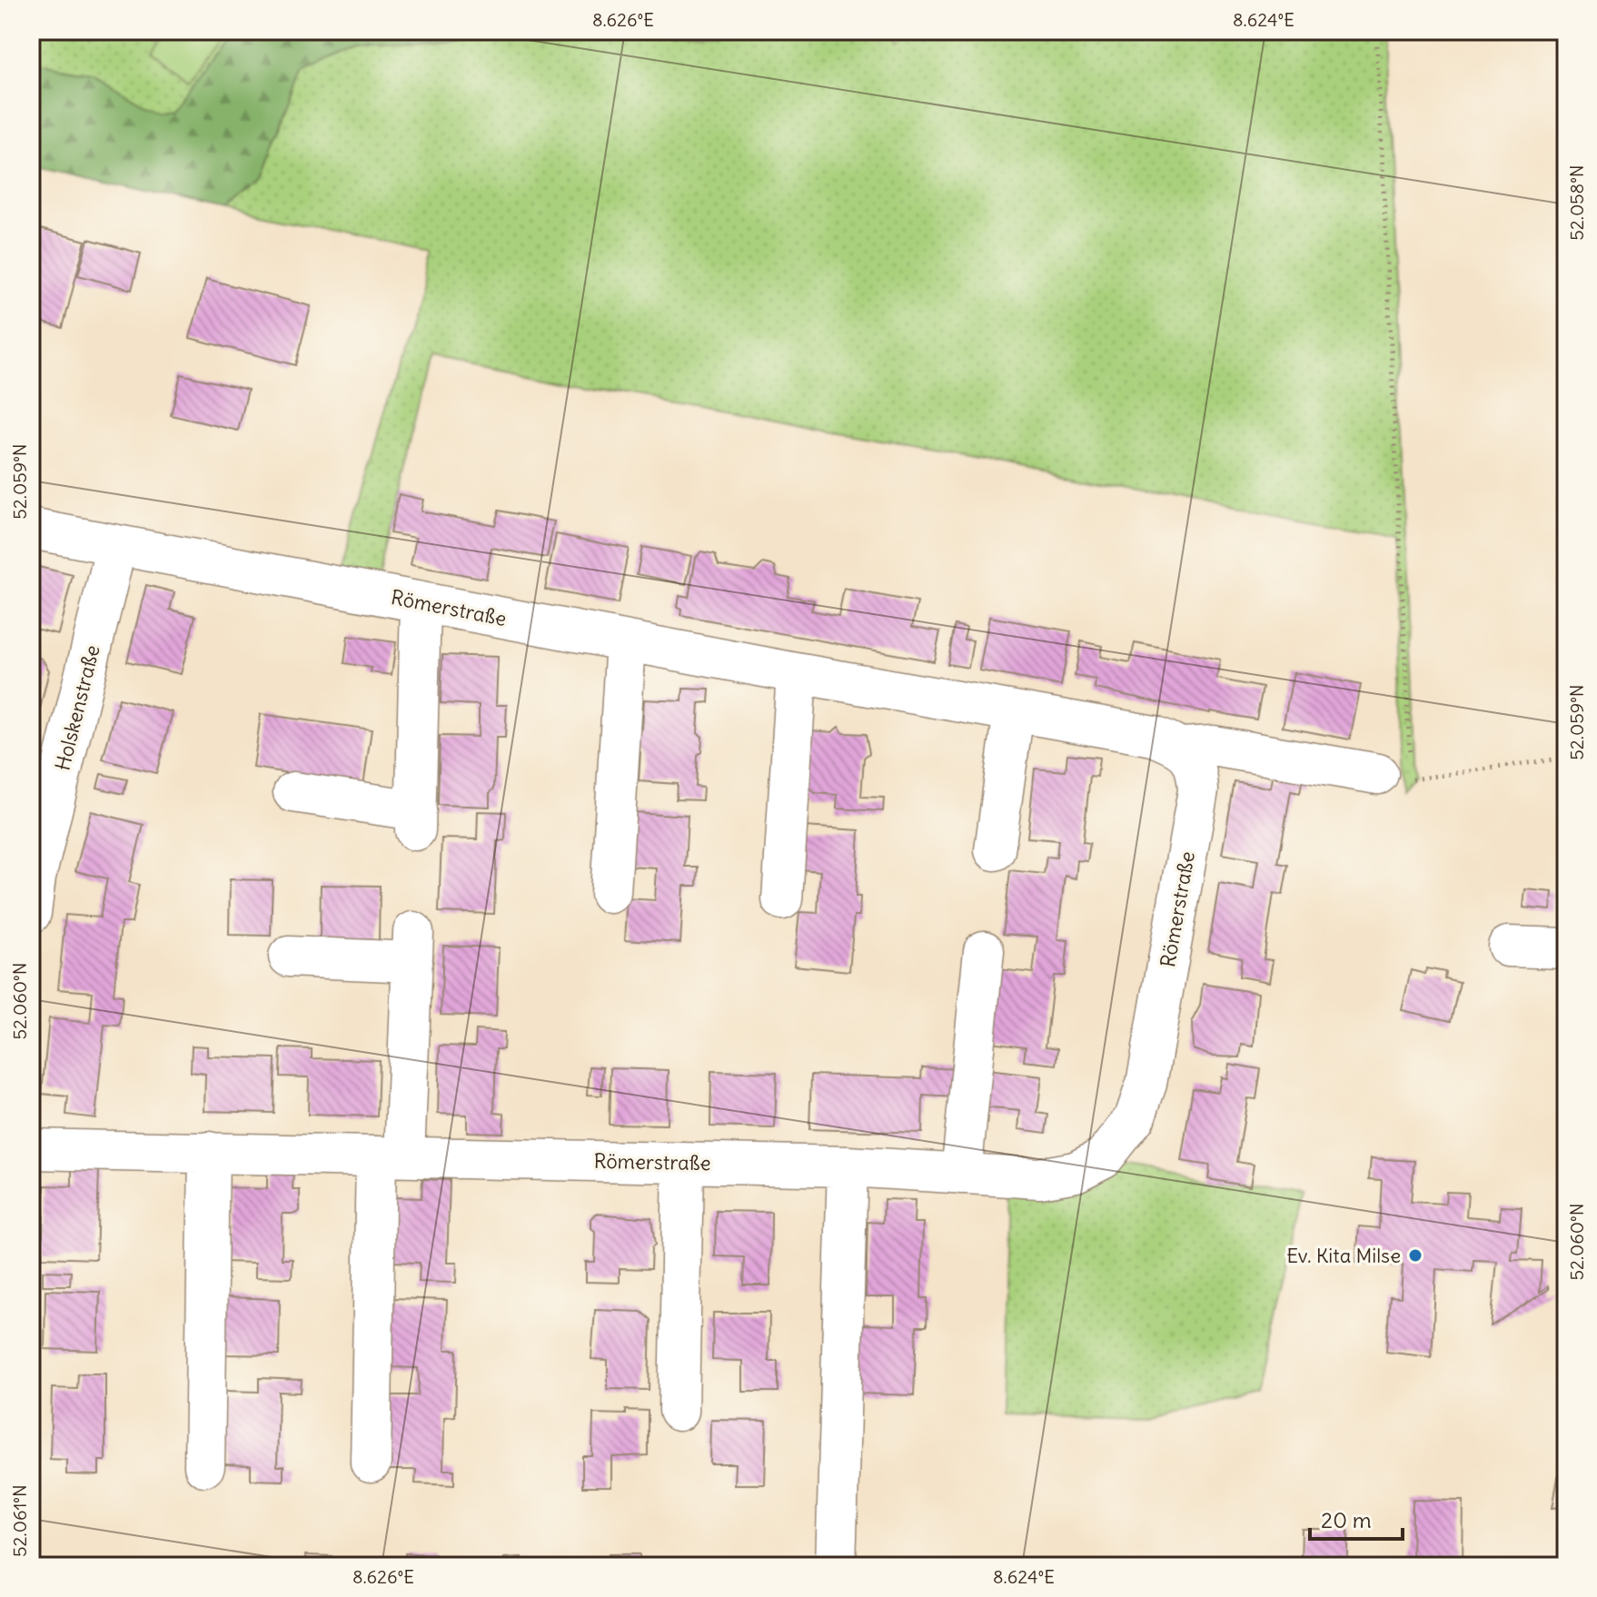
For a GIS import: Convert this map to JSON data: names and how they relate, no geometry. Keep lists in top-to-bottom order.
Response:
{
  "streets": {
    "street": ["Römerstraße", "Holskenstraße"]
  },
  "crossings": [
    ["Römerstraße", "Holskenstraße"]
  ],
  "places": ["Ev. Kita Milse"],
  "scale_bar": "20 m",
  "coordinates": [
    "8.626°E",
    "8.624°E",
    "52.058°N",
    "52.059°N",
    "52.060°N",
    "52.061°N"
  ]
}
